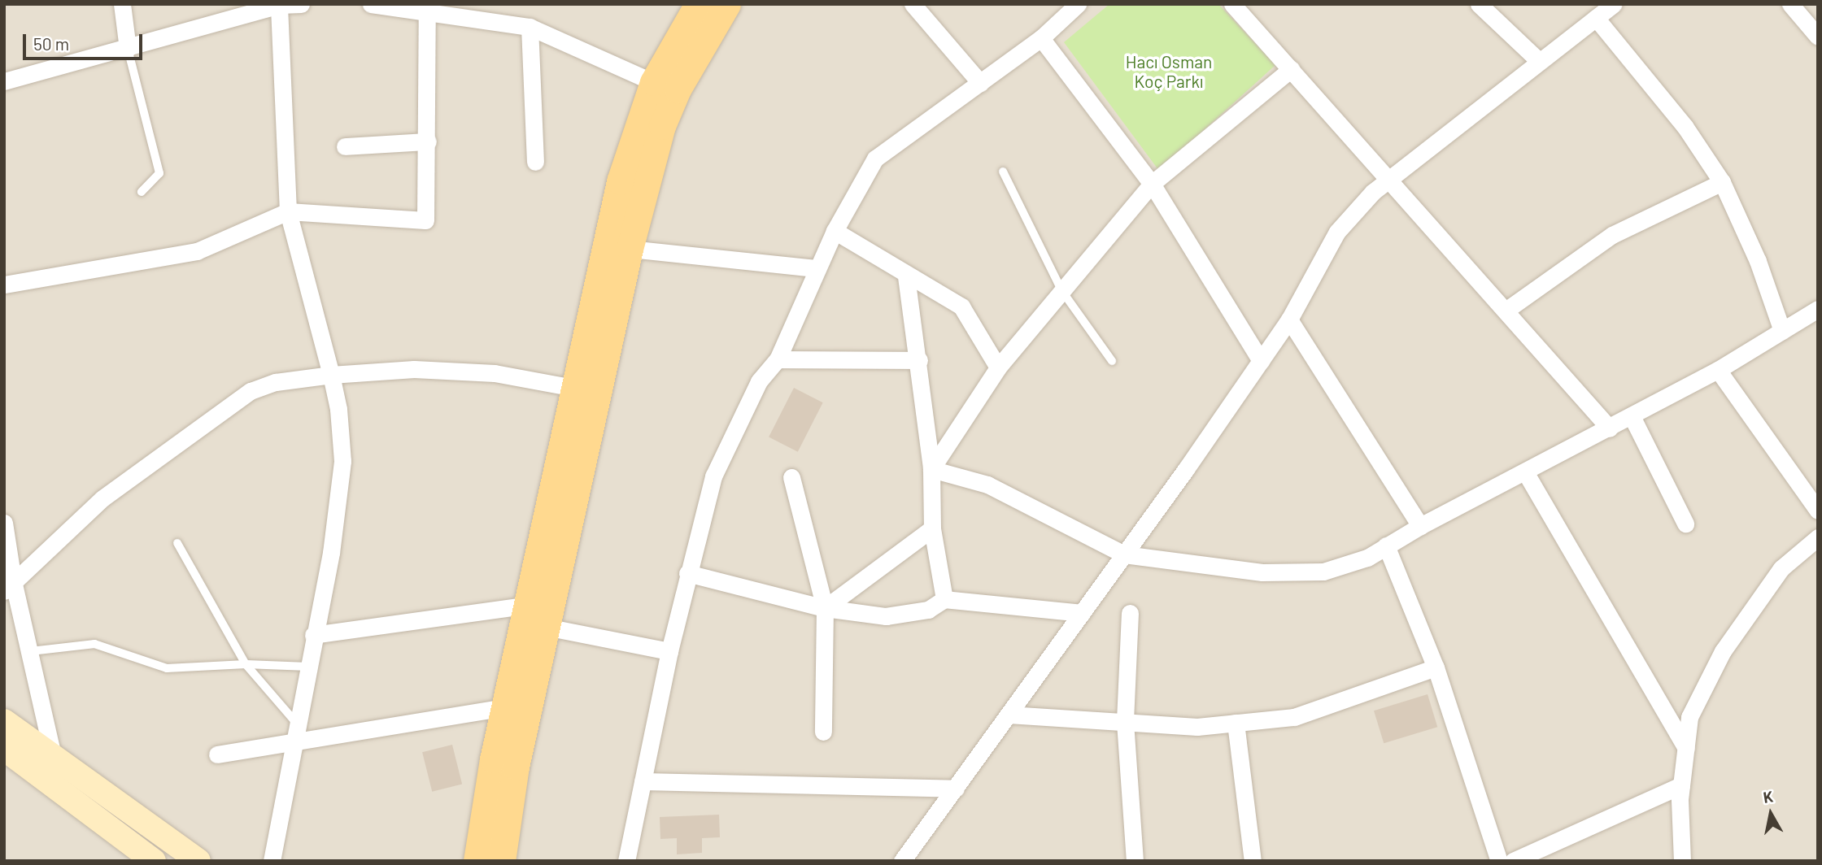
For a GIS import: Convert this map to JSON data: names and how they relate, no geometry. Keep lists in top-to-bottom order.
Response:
{
  "parks": ["Hacı Osman Koç Parkı"],
  "scale_bar": "50 m",
  "north": "top"
}
